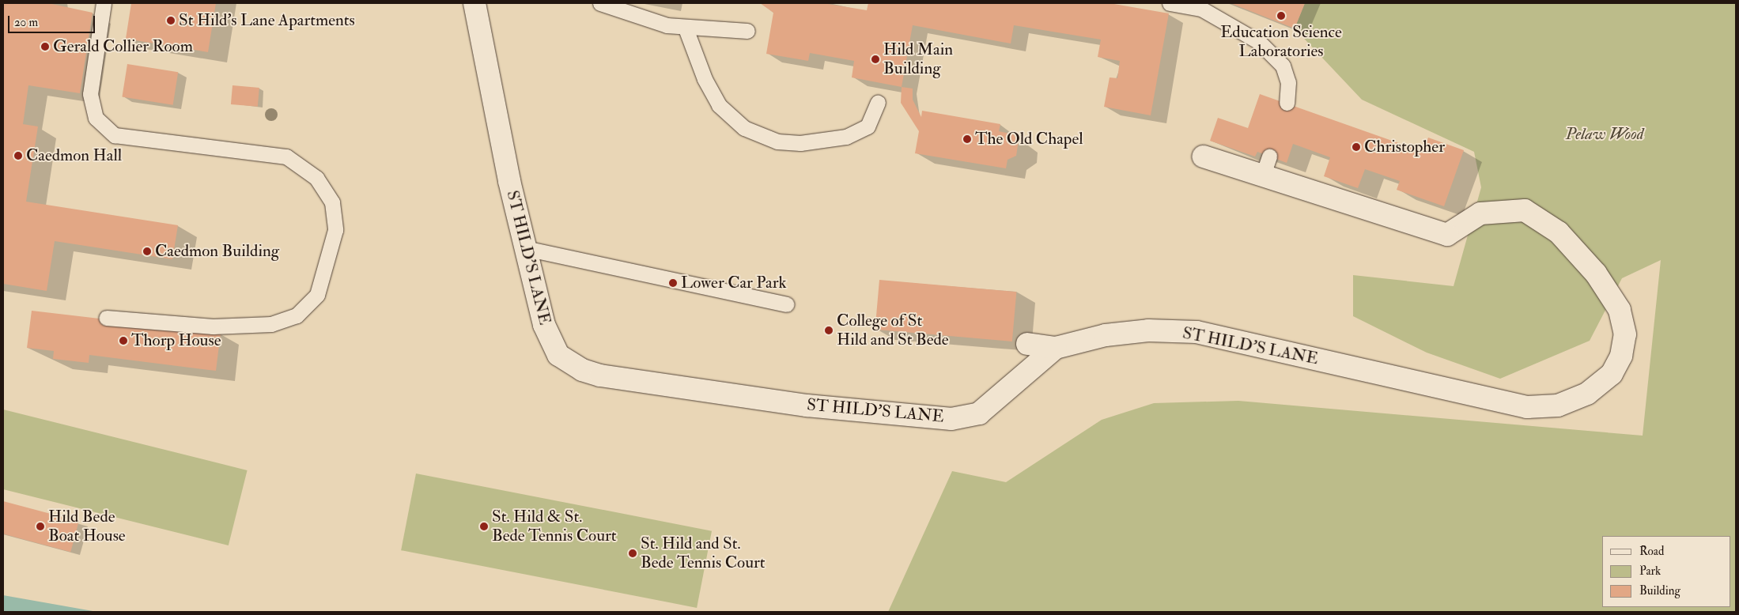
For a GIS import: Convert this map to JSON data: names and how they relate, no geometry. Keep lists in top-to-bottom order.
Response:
{
  "streets": {
    "street": ["ST HILD'S LANE"]
  },
  "parks": ["Pelaw Wood"],
  "places": [
    "Education Science Laboratories",
    "St Hild's Lane Apartments",
    "Gerald Collier Room",
    "Hild Main Building",
    "The Old Chapel",
    "Christopher",
    "Caedmon Hall",
    "Caedmon Building",
    "Lower Car Park",
    "College of St Hild and St Bede",
    "Thorp House",
    "Hild Bede Boat House",
    "St. Hild & St. Bede Tennis Court",
    "St. Hild and St. Bede Tennis Court"
  ],
  "legend": ["Road", "Park", "Building"],
  "scale_bar": "20 m"
}
